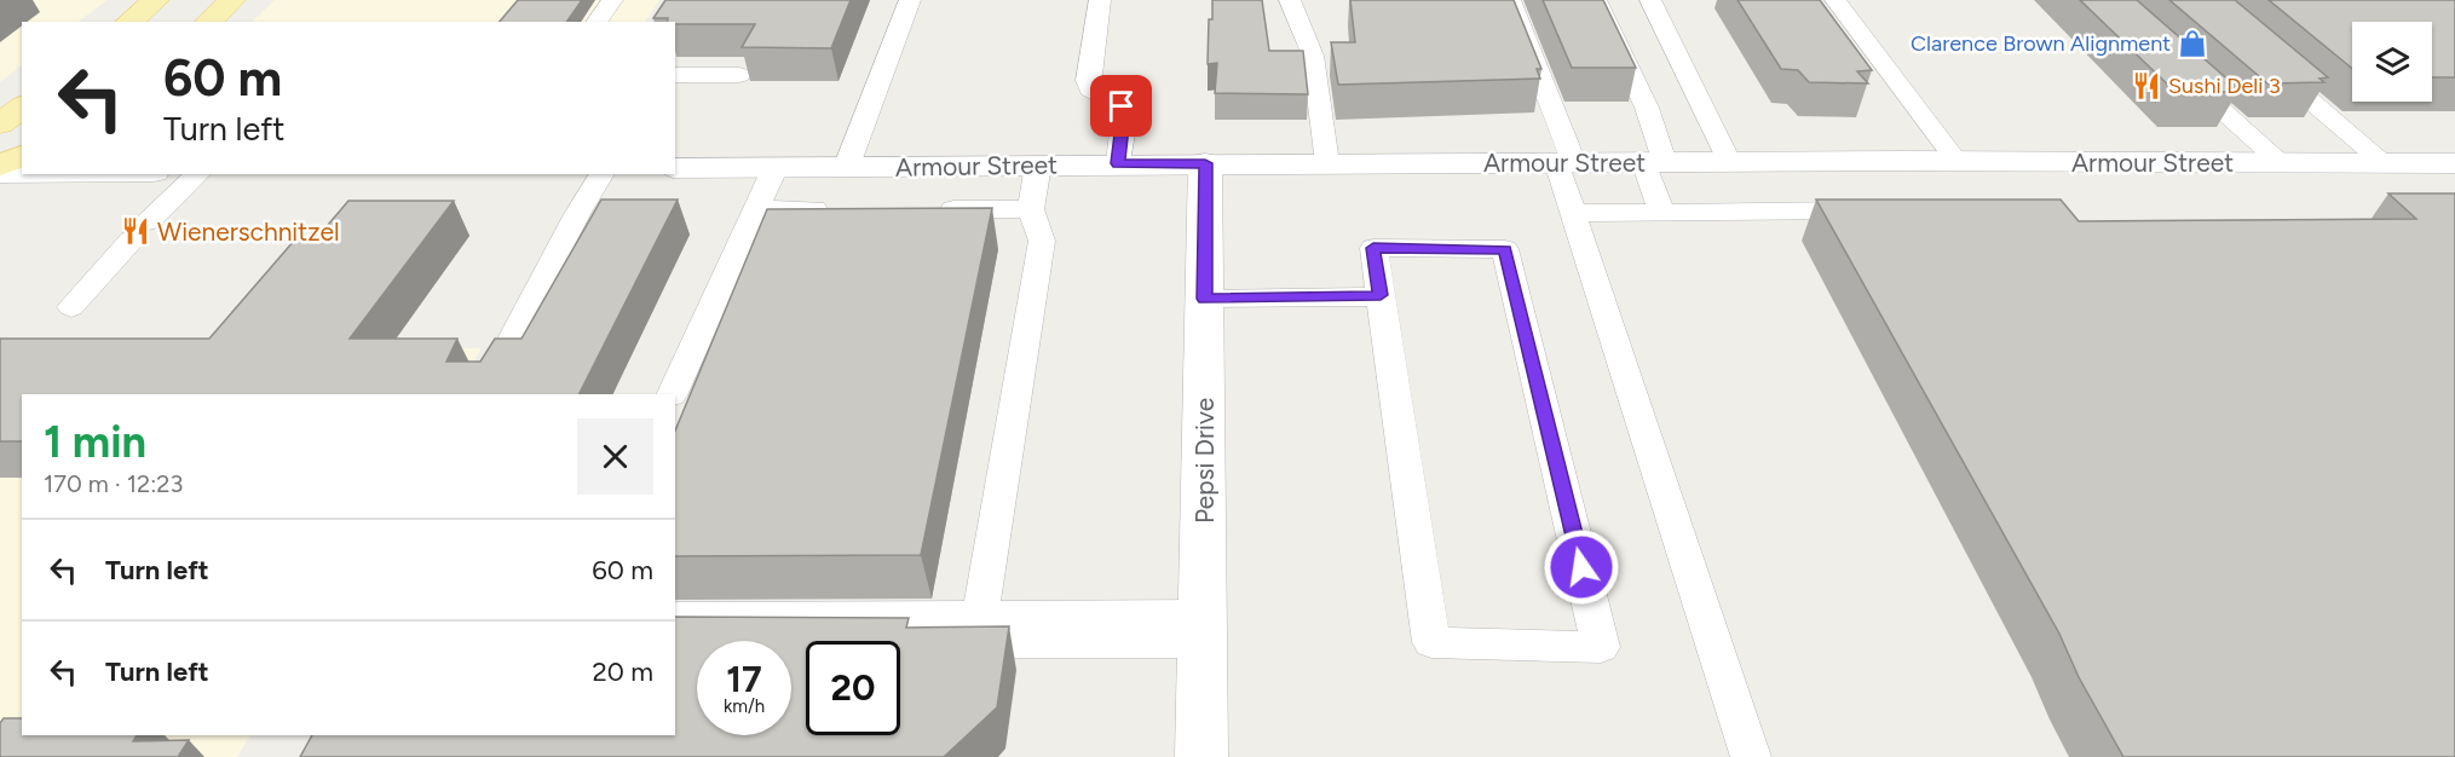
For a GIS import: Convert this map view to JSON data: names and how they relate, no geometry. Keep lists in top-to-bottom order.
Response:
{
  "streets": {
    "street": ["Armour Street", "Pepsi Drive"]
  },
  "crossings": [
    ["Armour Street", "Pepsi Drive"]
  ],
  "places": {
    "shop": ["Clarence Brown Alignment"],
    "restaurant": ["Sushi Deli 3", "Wienerschnitzel"]
  },
  "page": {
    "turn": ["60 m", "Turn left"],
    "heading": ["1 min", "170 m · 12:23"],
    "list": [
      {
        "name": "Turn left",
        "value": "60 m"
      },
      {
        "name": "Turn left",
        "value": "20 m"
      }
    ],
    "speed": "17 km/h",
    "limit": "20"
  }
}
